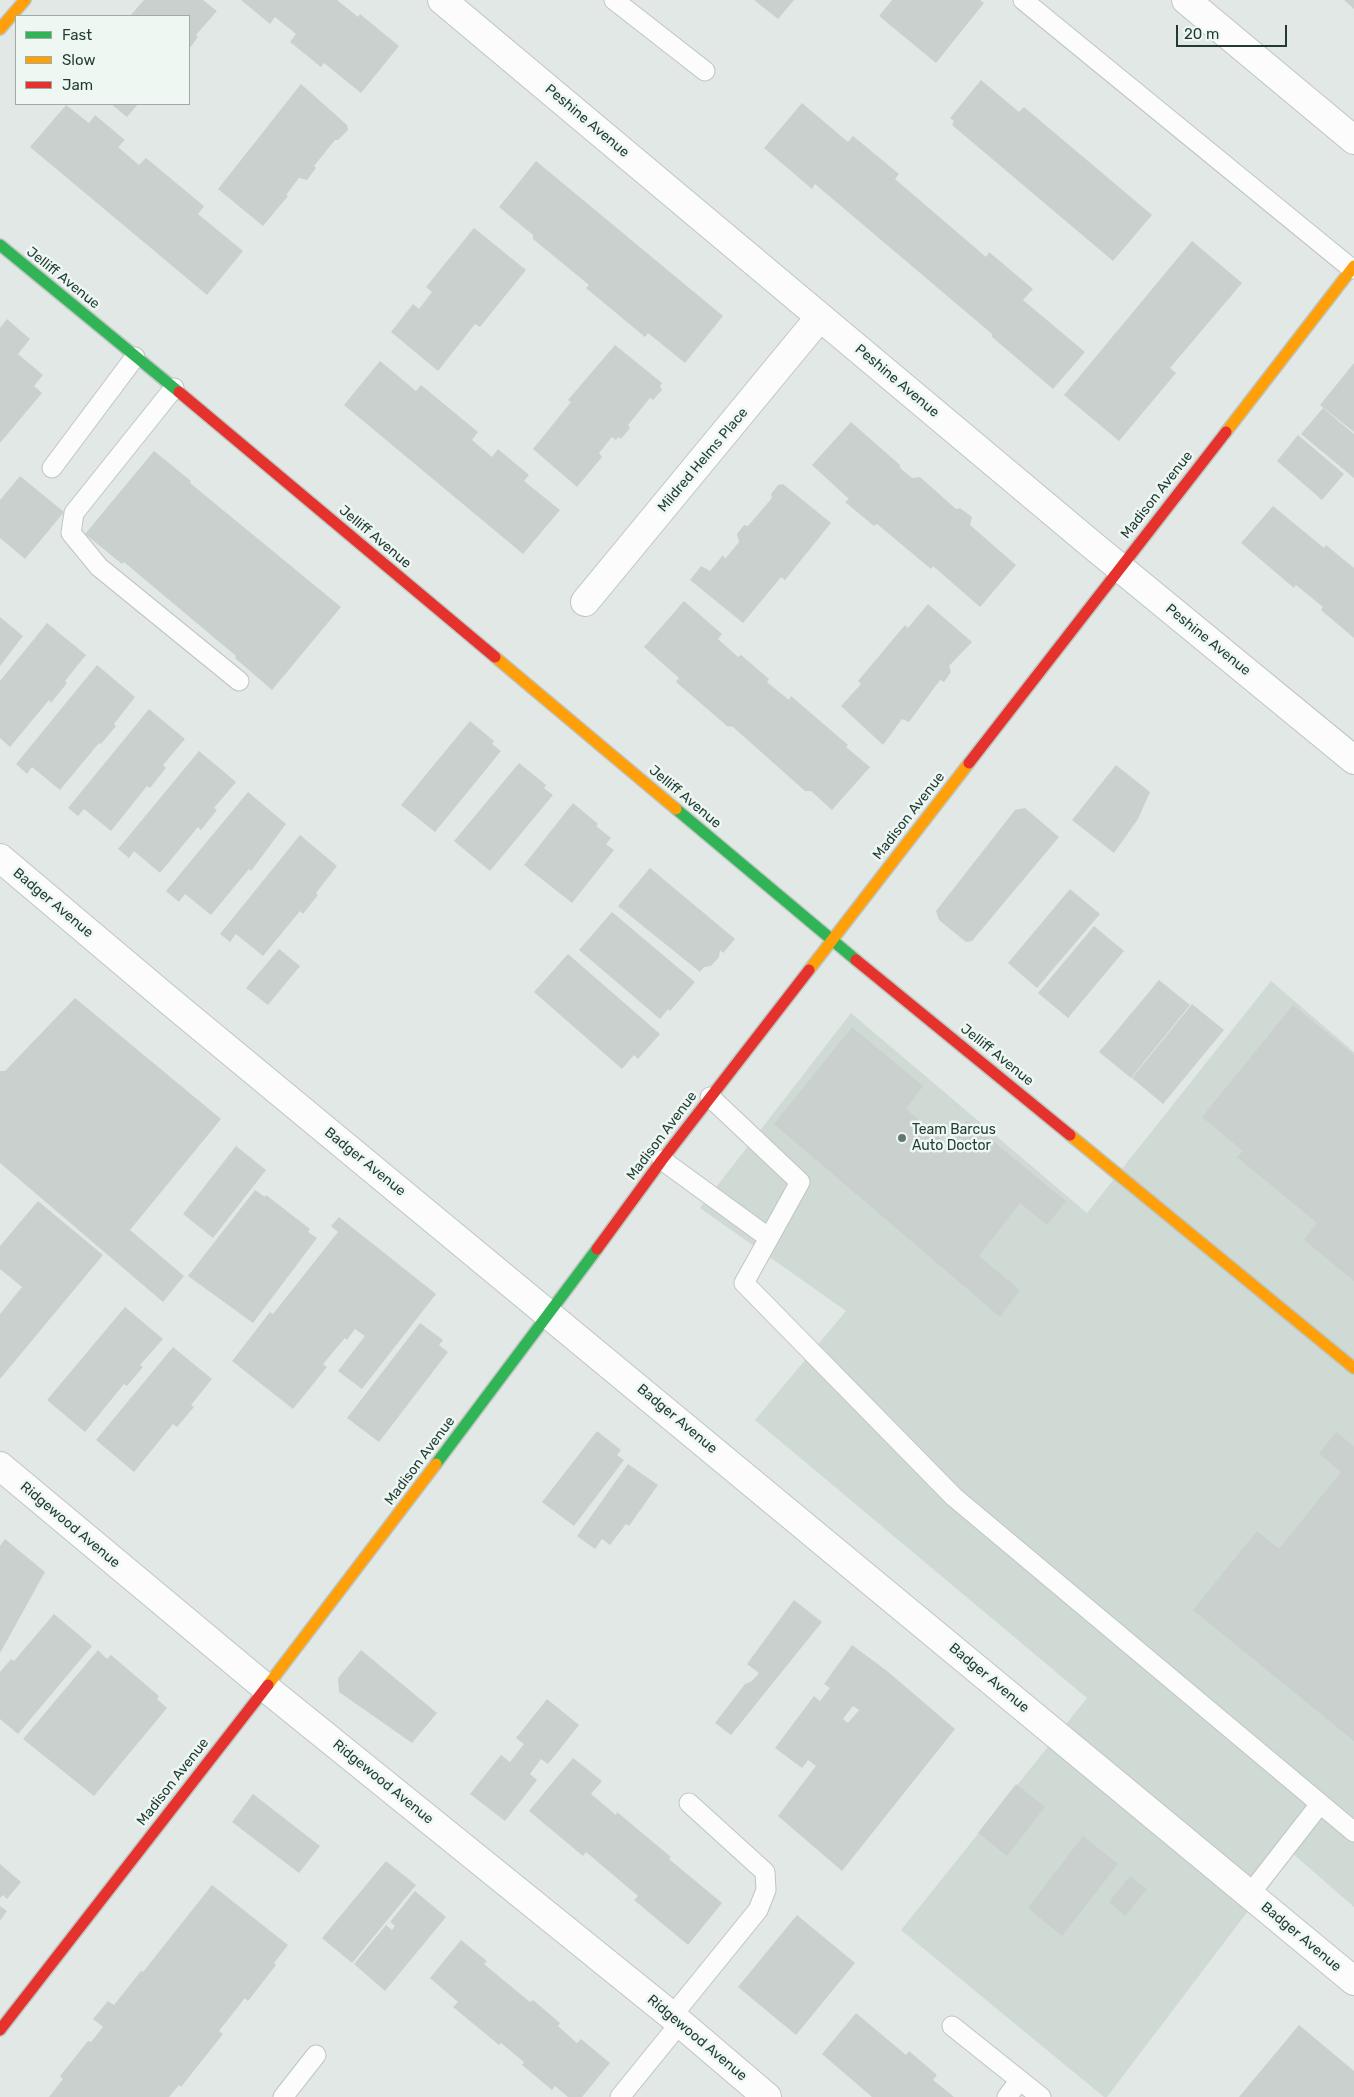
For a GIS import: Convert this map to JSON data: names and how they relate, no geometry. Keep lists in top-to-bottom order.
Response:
{
  "streets": {
    "street": [
      "Peshine Avenue",
      "Jelliff Avenue",
      "Mildred Helms Place",
      "Madison Avenue",
      "Badger Avenue",
      "Ridgewood Avenue"
    ]
  },
  "crossings": [
    ["Peshine Avenue", "Mildred Helms Place"],
    ["Peshine Avenue", "Madison Avenue"],
    ["Jelliff Avenue", "Madison Avenue"],
    ["Madison Avenue", "Badger Avenue"],
    ["Madison Avenue", "Ridgewood Avenue"]
  ],
  "places": ["Team Barcus Auto Doctor"],
  "legend": ["Fast", "Slow", "Jam"],
  "scale_bar": "20 m"
}
